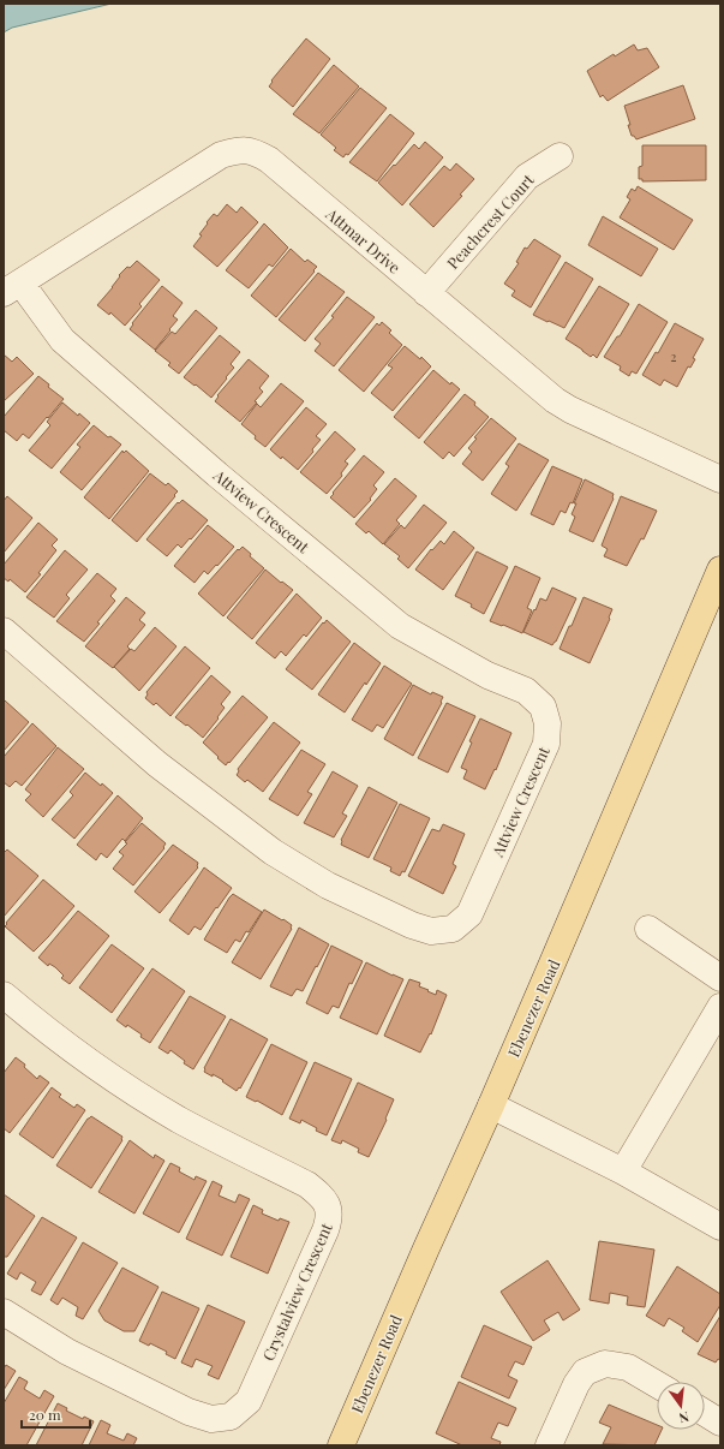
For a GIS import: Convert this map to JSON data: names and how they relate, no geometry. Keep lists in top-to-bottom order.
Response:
{
  "streets": {
    "main road": ["Ebenezer Road"],
    "street": [
      "Peachcrest Court",
      "Attmar Drive",
      "Attview Crescent",
      "Crystalview Crescent"
    ]
  },
  "crossings": [
    ["Peachcrest Court", "Attmar Drive"],
    ["Attmar Drive", "Attview Crescent"]
  ],
  "house_numbers": ["2"],
  "scale_bar": "20 m",
  "north": "bottom"
}
